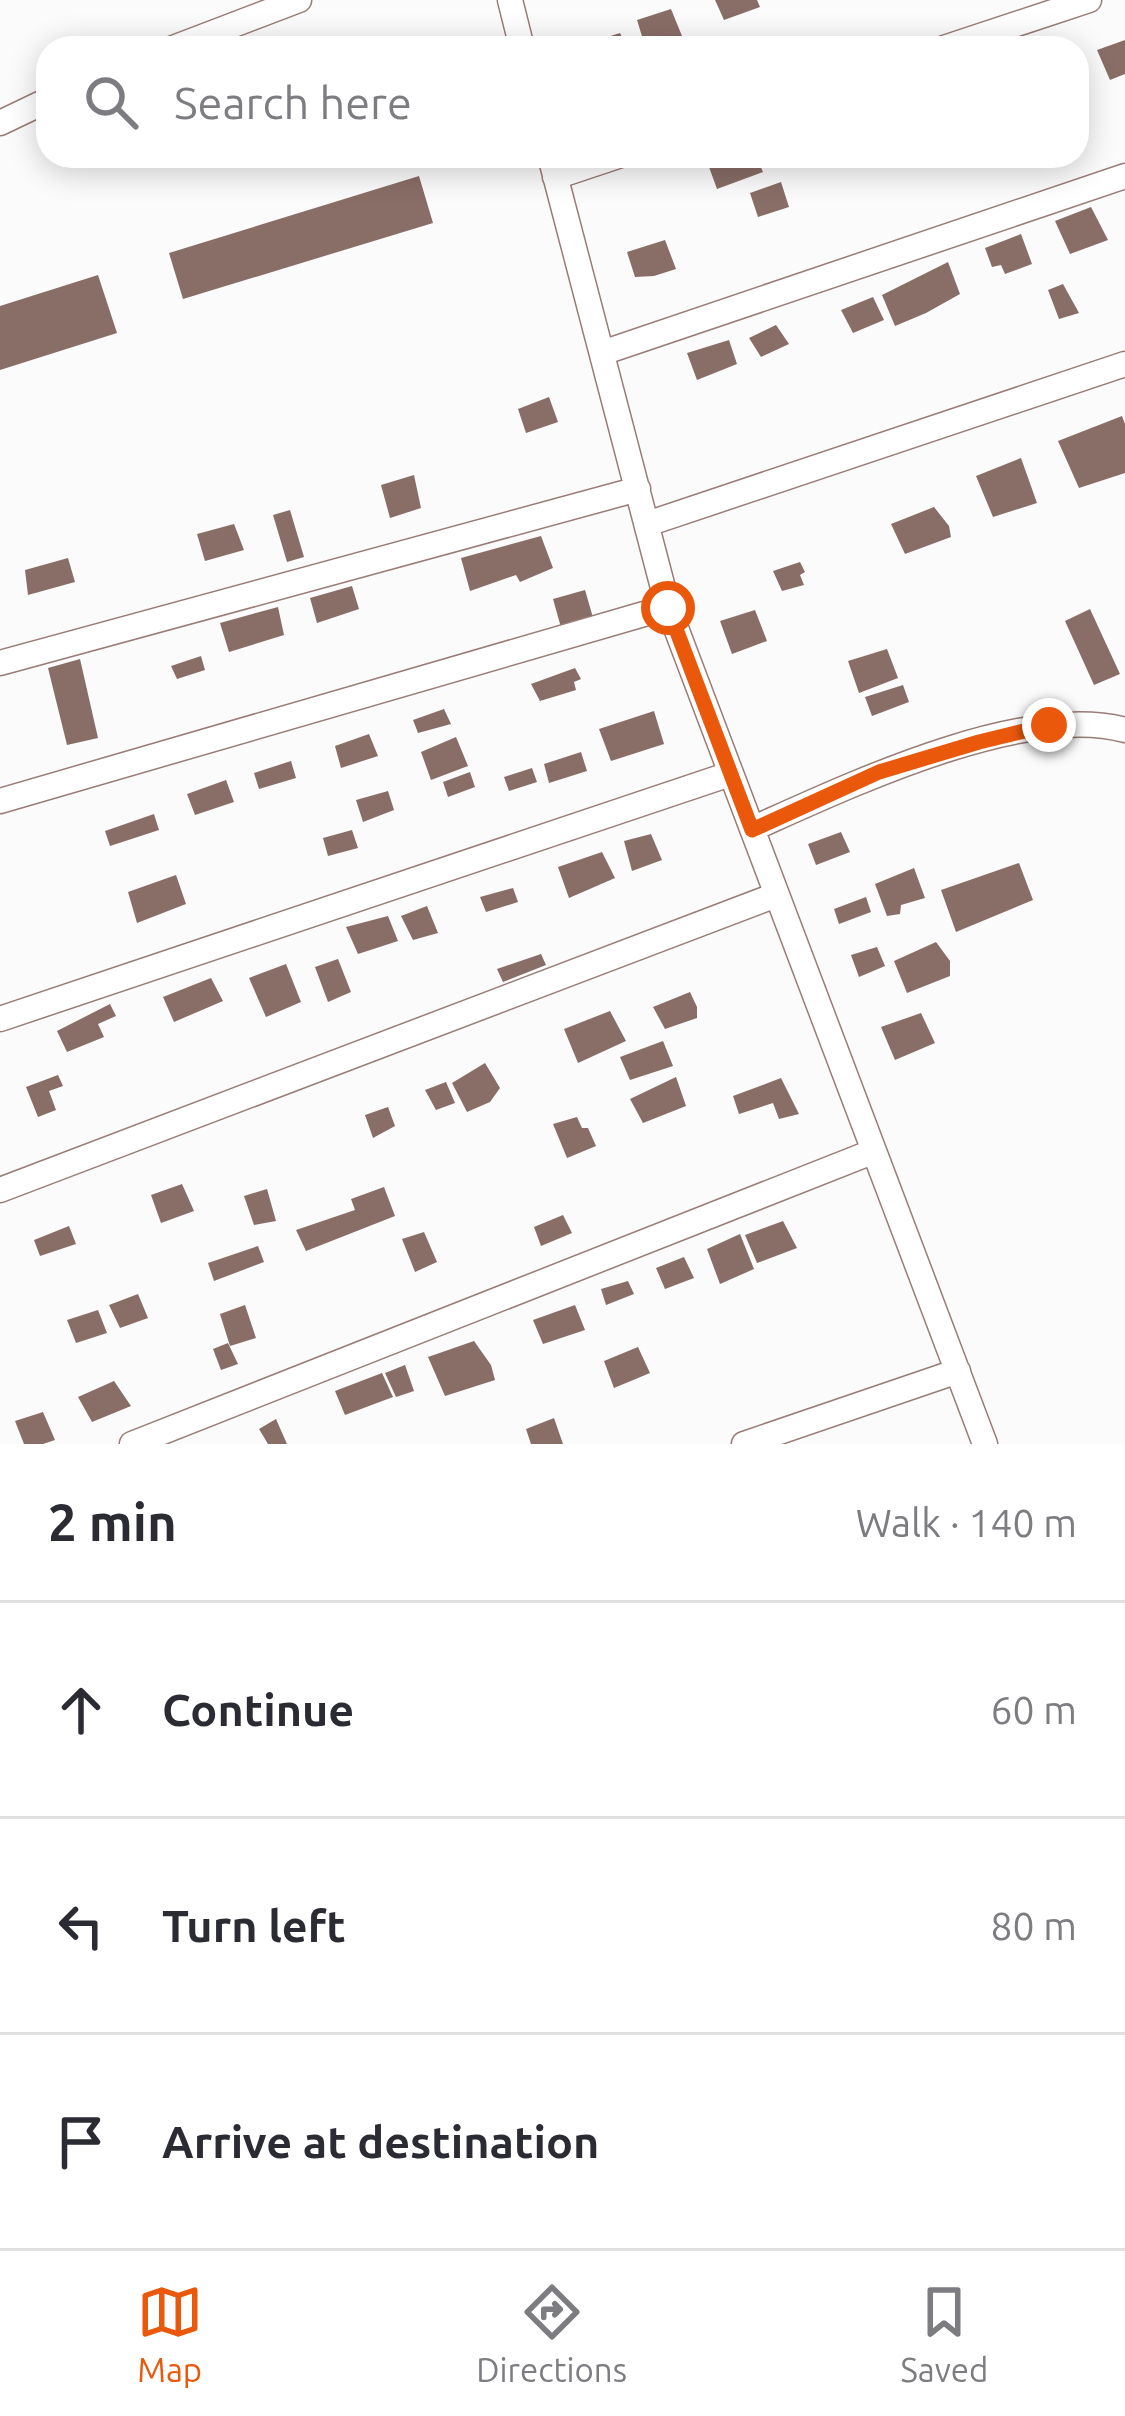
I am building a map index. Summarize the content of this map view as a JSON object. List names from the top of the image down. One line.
{"page":{"search":"Search here","heading":["2 min","Walk · 140 m"],"list":[["Continue","60 m"],["Turn left","80 m"],"Arrive at destination"],"nav":["Map","Directions","Saved"]}}
